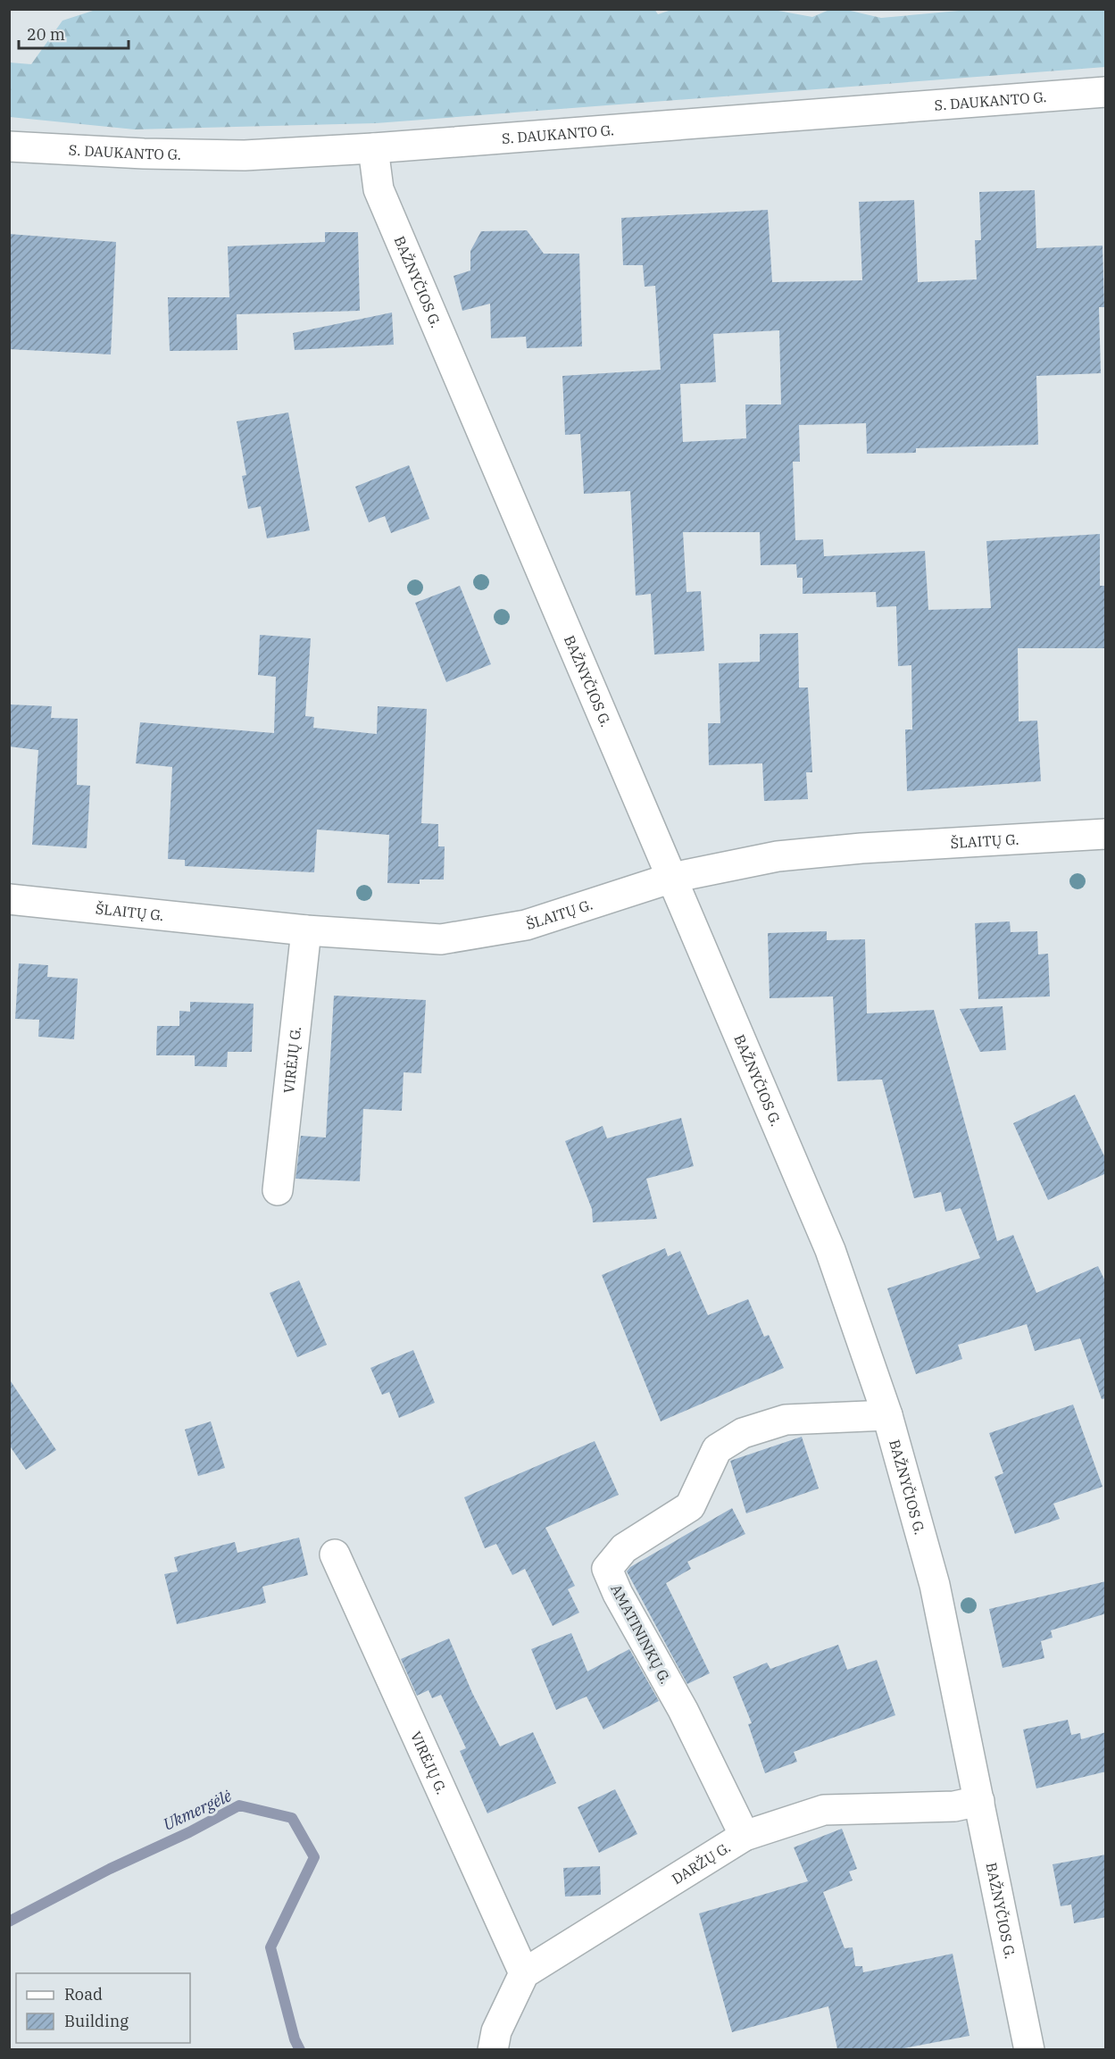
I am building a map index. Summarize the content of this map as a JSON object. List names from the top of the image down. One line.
{"streets":{"street":["S. DAUKANTO G.","BAŽNYČIOS G.","ŠLAITŲ G.","VIRĖJŲ G.","AMATININKŲ G.","DARŽŲ G."]},"crossings":[["S. DAUKANTO G.","BAŽNYČIOS G."],["BAŽNYČIOS G.","ŠLAITŲ G."],["BAŽNYČIOS G.","AMATININKŲ G."],["BAŽNYČIOS G.","DARŽŲ G."],["ŠLAITŲ G.","VIRĖJŲ G."],["VIRĖJŲ G.","DARŽŲ G."],["AMATININKŲ G.","DARŽŲ G."]],"water":["Ukmergėlė"],"legend":["Road","Building"],"scale_bar":"20 m"}
